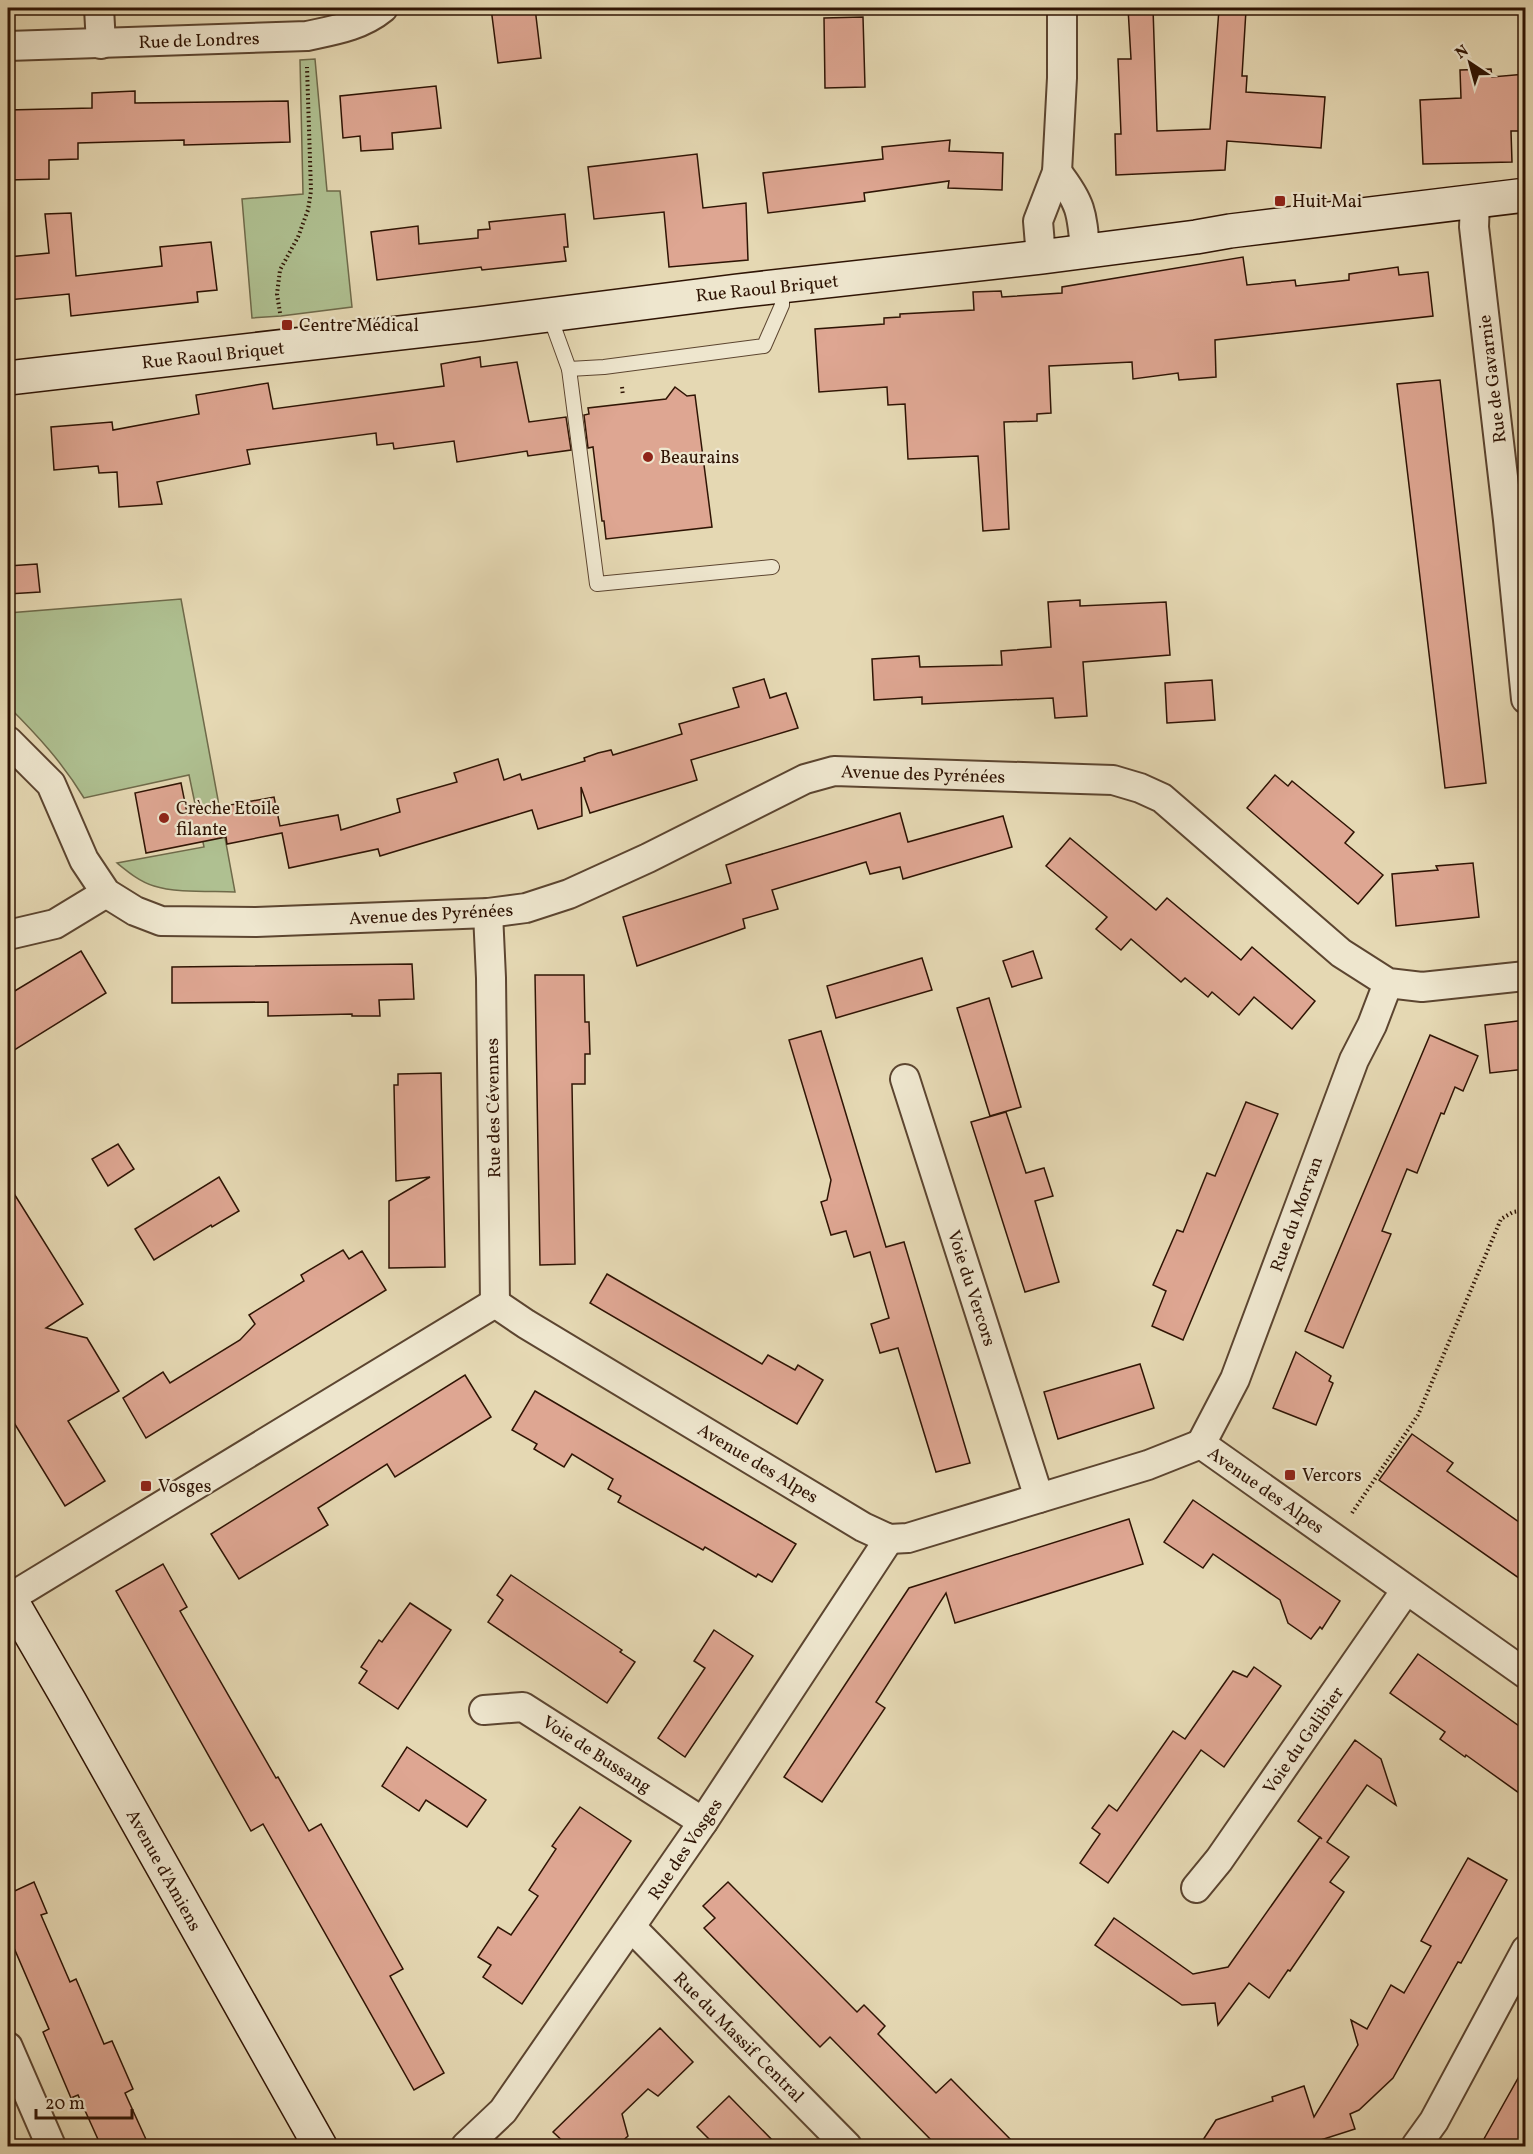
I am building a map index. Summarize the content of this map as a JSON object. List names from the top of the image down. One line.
{"streets":{"main road":["Rue Raoul Briquet","Avenue d'Amiens"],"street":["Rue de Londres","Rue de Gavarnie","Avenue des Pyrénées","Rue des Cévennes","Rue du Morvan","Voie du Vercors","Avenue des Alpes","Voie du Galibier","Voie de Bussang","Rue des Vosges","Rue du Massif Central"]},"crossings":[["Rue Raoul Briquet","Rue de Gavarnie"],["Avenue des Pyrénées","Rue des Cévennes"],["Avenue des Pyrénées","Rue du Morvan"],["Rue des Cévennes","Avenue des Alpes"],["Rue du Morvan","Avenue des Alpes"],["Voie du Vercors","Avenue des Alpes"],["Avenue des Alpes","Voie du Galibier"],["Avenue des Alpes","Rue des Vosges"],["Voie de Bussang","Rue des Vosges"],["Rue des Vosges","Rue du Massif Central"]],"places":{"transit":["Huit Mai","Centre Médical","Vercors","Vosges"],"other":["Beaurains","Crèche Etoile filante"]},"scale_bar":"20 m","north":"top left"}
